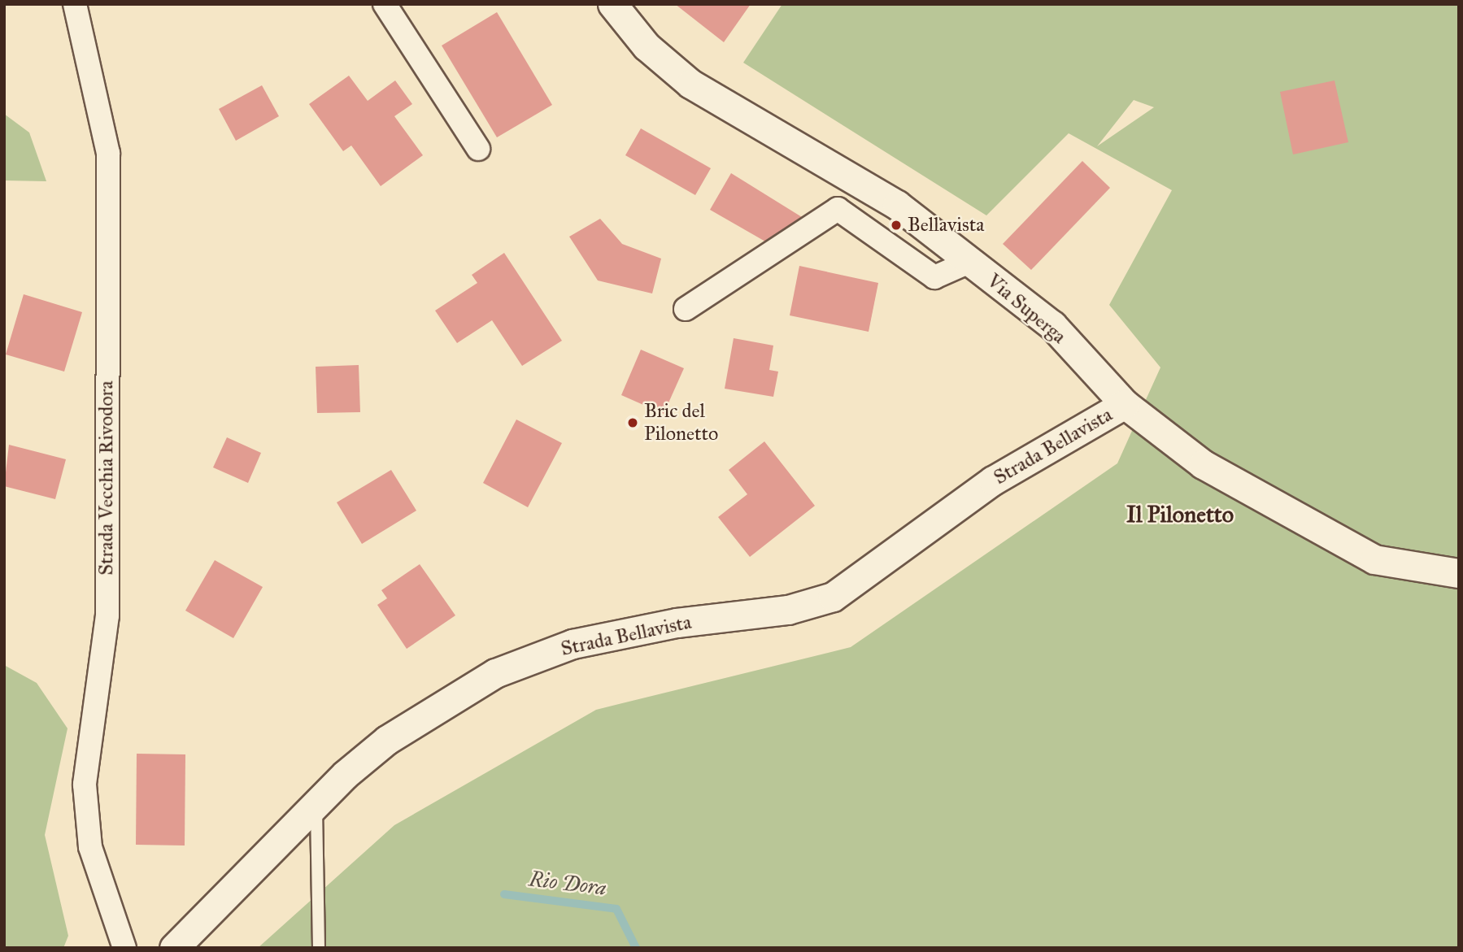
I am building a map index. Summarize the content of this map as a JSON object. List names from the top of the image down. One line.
{"streets":{"street":["Via Superga","Strada Bellavista","Strada Vecchia Rivodora"]},"crossings":[["Via Superga","Strada Bellavista"]],"districts":["Il Pilonetto"],"water":["Rio Dora"],"places":["Bellavista","Bric del Pilonetto"]}
